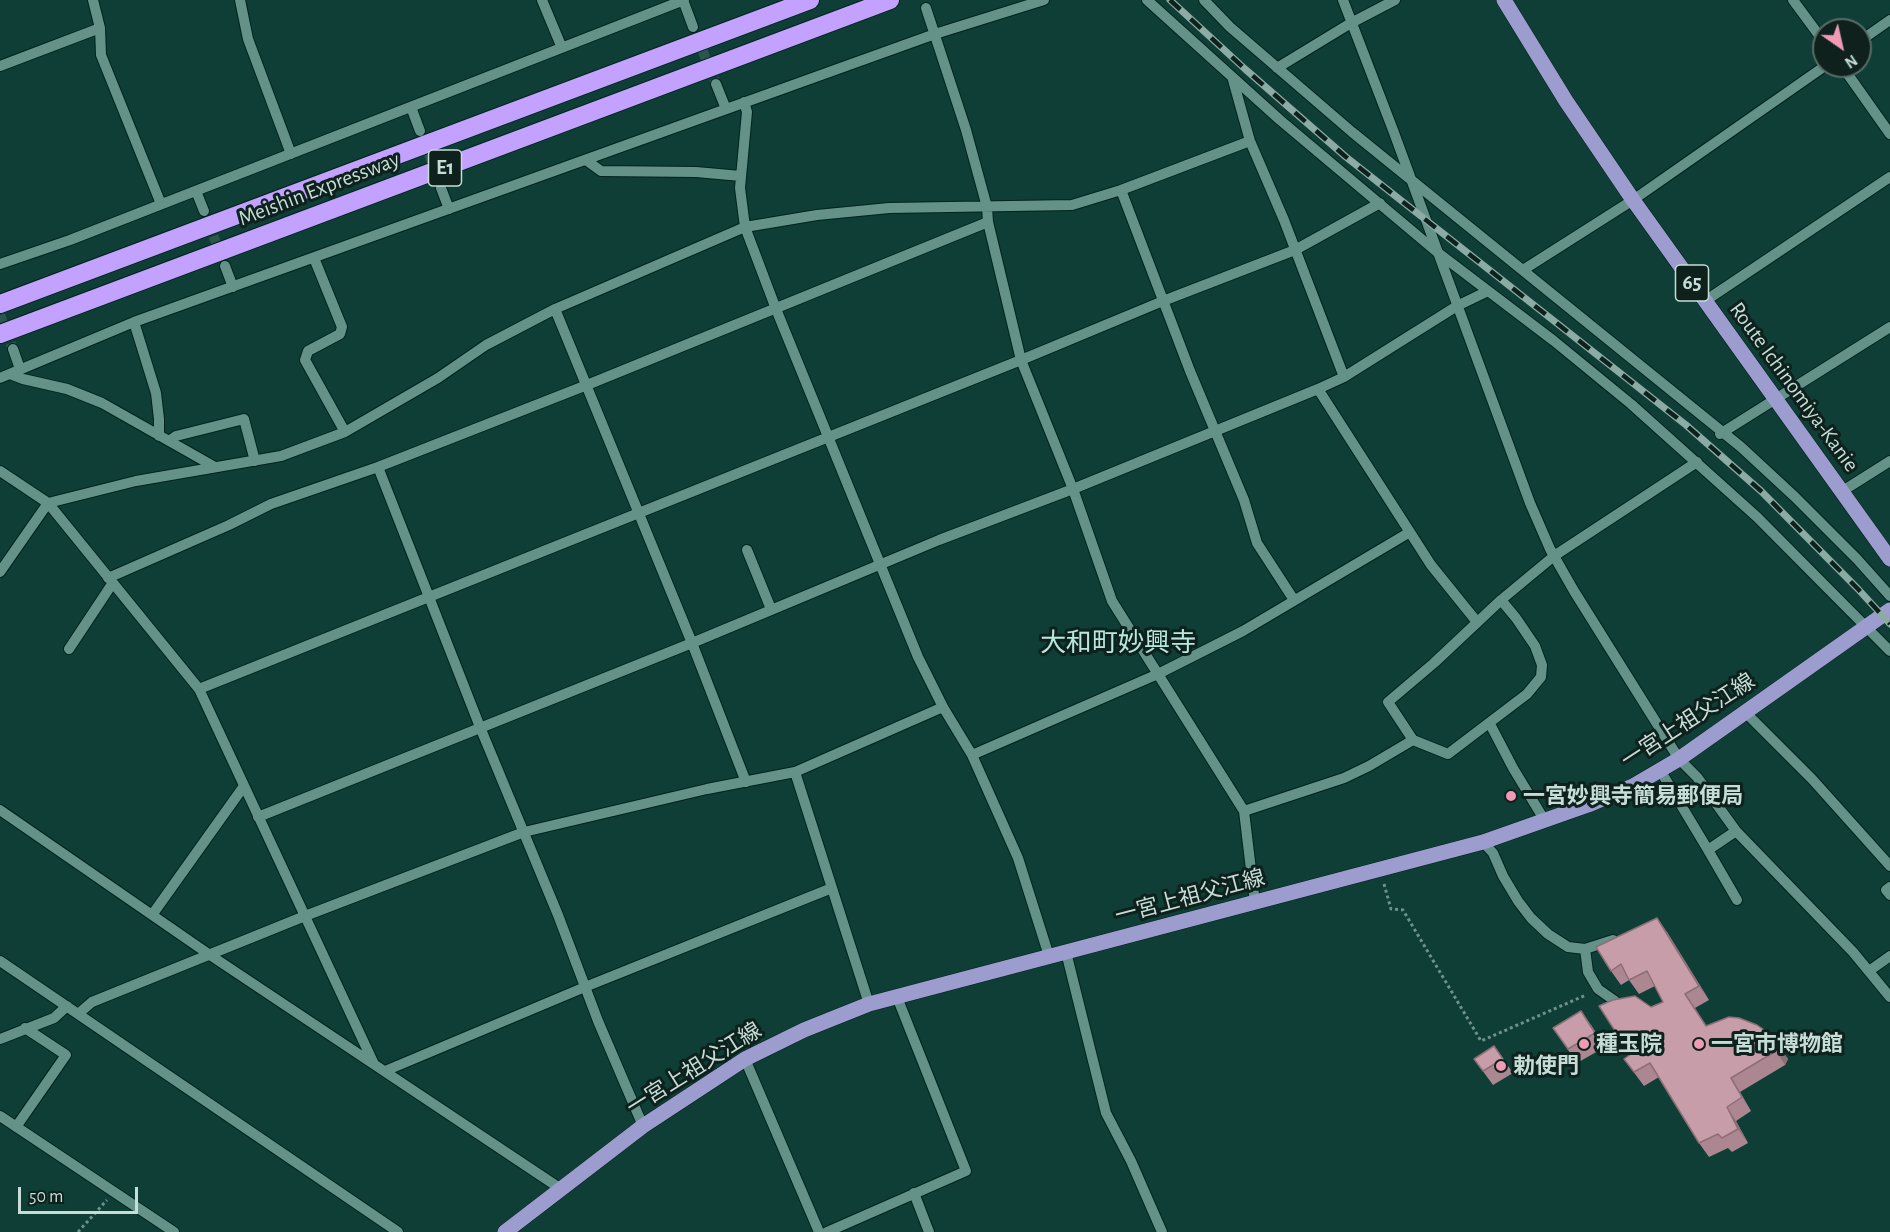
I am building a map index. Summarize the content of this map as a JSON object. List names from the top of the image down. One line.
{"streets":{"highway":["E1","Meishin Expressway"],"main road":["65","Route Ichinomiya-Kanie","一宮上祖父江線"]},"districts":["大和町妙興寺"],"places":["一宮妙興寺簡易郵便局","種玉院","一宮市博物館","勅使門"],"scale_bar":"50 m","north":"bottom right"}
